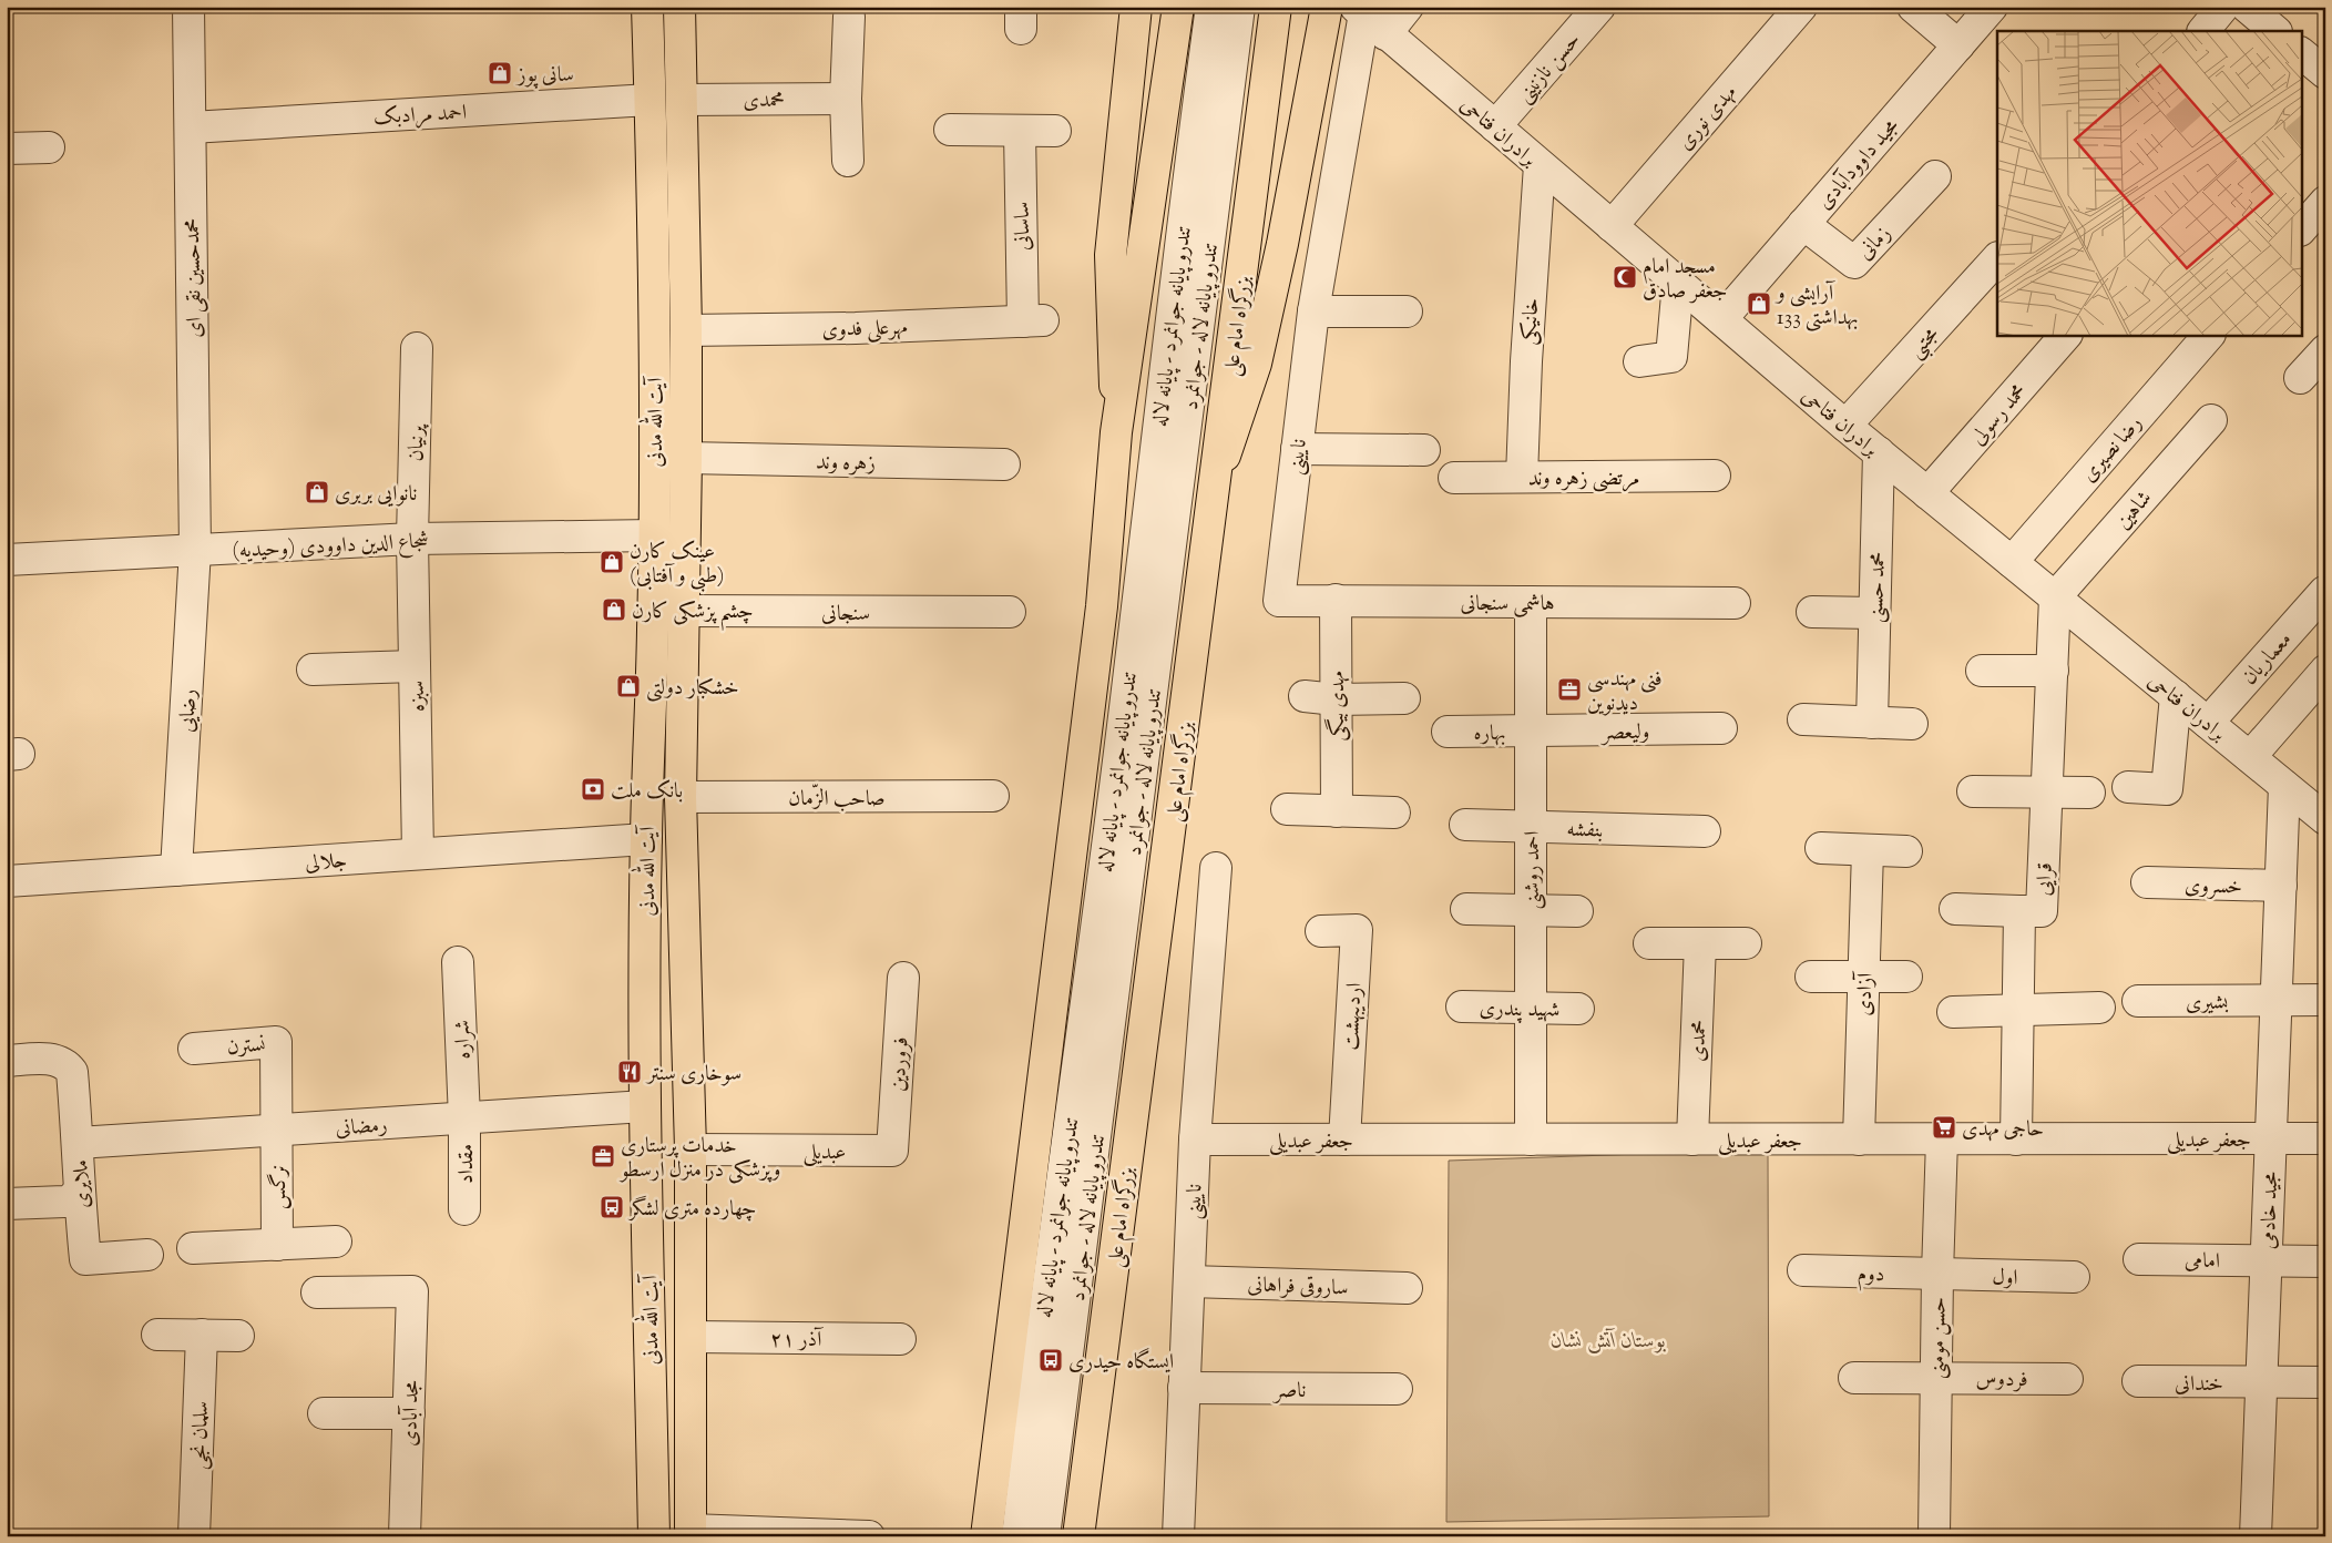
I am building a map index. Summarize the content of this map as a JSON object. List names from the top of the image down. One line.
{"streets":{"main road":["بزرگراه امام علی","آیت الله مدنی"],"street":["حسن نازنینی","محمدی","احمد مرادبک","مهدی نوری","برادران فتاحی","مجید داوودآبادی","ساسانی","زمانی","محمدحسین نقی ای","خانیکی","تندرو پایانه جوانمرد - پایانه لاله","تندرو پایانه لاله - جوانمرد","مهرعلی فدوی","مجتبی","محمد رسولی","پرنیان","رضا نصیری","نایینی","زهره وند","مرتضی زهره وند","شاهین","شجاع الدین داوودی (وحیدیه)","محمد حسنی","هاشمی سنجانی","سنجانی","معماریان","سبزه","مهدی بیگی","رضایی","ولیعصر","بهاره","صاحب الزّمان","بنفشه","جلالی","احمد روشنی","قرایی","خسروی","آزادی","بشیری","شهید پندری","اردیبهشت","شراره","نسترن","فروردین","رمضانی","جعفر عبدیلی","عبدیلی","مقداد","ملایری","نرگس","مجید خادمی","امامی","دوم","اول","ساروقی فراهانی","آذر ۲۱","حسن مومنی","فردوس","خندانی","ناصر","مجد آبادی","سلمان نجی"]},"crossings":[["حسن نازنینی","برادران فتاحی"],["محمدی","آیت الله مدنی"],["محمدی","جعفر عبدیلی"],["احمد مرادبک","محمدحسین نقی ای"],["احمد مرادبک","آیت الله مدنی"],["مهدی نوری","برادران فتاحی"],["برادران فتاحی","مجید داوودآبادی"],["برادران فتاحی","خانیکی"],["برادران فتاحی","مجتبی"],["برادران فتاحی","محمد رسولی"],["برادران فتاحی","رضا نصیری"],["برادران فتاحی","نایینی"],["برادران فتاحی","شاهین"],["برادران فتاحی","محمد حسنی"],["برادران فتاحی","معماریان"],["برادران فتاحی","قرایی"],["برادران فتاحی","مجید خادمی"],["مجید داوودآبادی","زمانی"],["ساسانی","مهرعلی فدوی"],["محمدحسین نقی ای","شجاع الدین داوودی (وحیدیه)"],["محمدحسین نقی ای","رضایی"],["خانیکی","مرتضی زهره وند"],["مهرعلی فدوی","آیت الله مدنی"],["آیت الله مدنی","زهره وند"],["آیت الله مدنی","شجاع الدین داوودی (وحیدیه)"],["آیت الله مدنی","سنجانی"],["آیت الله مدنی","صاحب الزّمان"],["آیت الله مدنی","جلالی"],["آیت الله مدنی","رمضانی"],["آیت الله مدنی","عبدیلی"],["آیت الله مدنی","آذر ۲۱"],["پرنیان","شجاع الدین داوودی (وحیدیه)"],["پرنیان","سبزه"],["نایینی","هاشمی سنجانی"],["نایینی","جعفر عبدیلی"],["نایینی","ساروقی فراهانی"],["نایینی","ناصر"],["شاهین","قرایی"],["شجاع الدین داوودی (وحیدیه)","سبزه"],["شجاع الدین داوودی (وحیدیه)","رضایی"],["هاشمی سنجانی","مهدی بیگی"],["هاشمی سنجانی","احمد روشنی"],["سبزه","جلالی"],["رضایی","جلالی"],["ولیعصر","بهاره"],["ولیعصر","احمد روشنی"],["بهاره","احمد روشنی"],["بنفشه","احمد روشنی"],["احمد روشنی","شهید پندری"],["احمد روشنی","جعفر عبدیلی"],["قرایی","جعفر عبدیلی"],["خسروی","مجید خادمی"],["آزادی","جعفر عبدیلی"],["بشیری","مجید خادمی"],["اردیبهشت","جعفر عبدیلی"],["شراره","رمضانی"],["شراره","مقداد"],["نسترن","رمضانی"],["نسترن","نرگس"],["فروردین","عبدیلی"],["رمضانی","مقداد"],["رمضانی","ملایری"],["رمضانی","نرگس"],["جعفر عبدیلی","مجید خادمی"],["جعفر عبدیلی","حسن مومنی"],["مجید خادمی","امامی"],["مجید خادمی","خندانی"],["دوم","اول"],["دوم","حسن مومنی"],["اول","حسن مومنی"],["حسن مومنی","فردوس"]],"parks":["بوستان آتش نشان"],"places":{"shop":["سانی پوز","آرایشی و بهداشتی 133","نانوایی بربری","عینک کارن (طبی و آفتابی)","چشم پزشکی کارن","خشکبار دولتی"],"mosque":["مسجد امام جعفر صادق"],"office":["فنی مهندسی دیدنوین","خدمات پرستاری وپزشکی در منزل ارسطو"],"bank":["بانک ملت"],"restaurant":["سوخاری سنتر"],"supermarket":["حاجی مهدی"],"bus stop":["چهارده متری لشگر","ایستگاه حیدری"]}}
